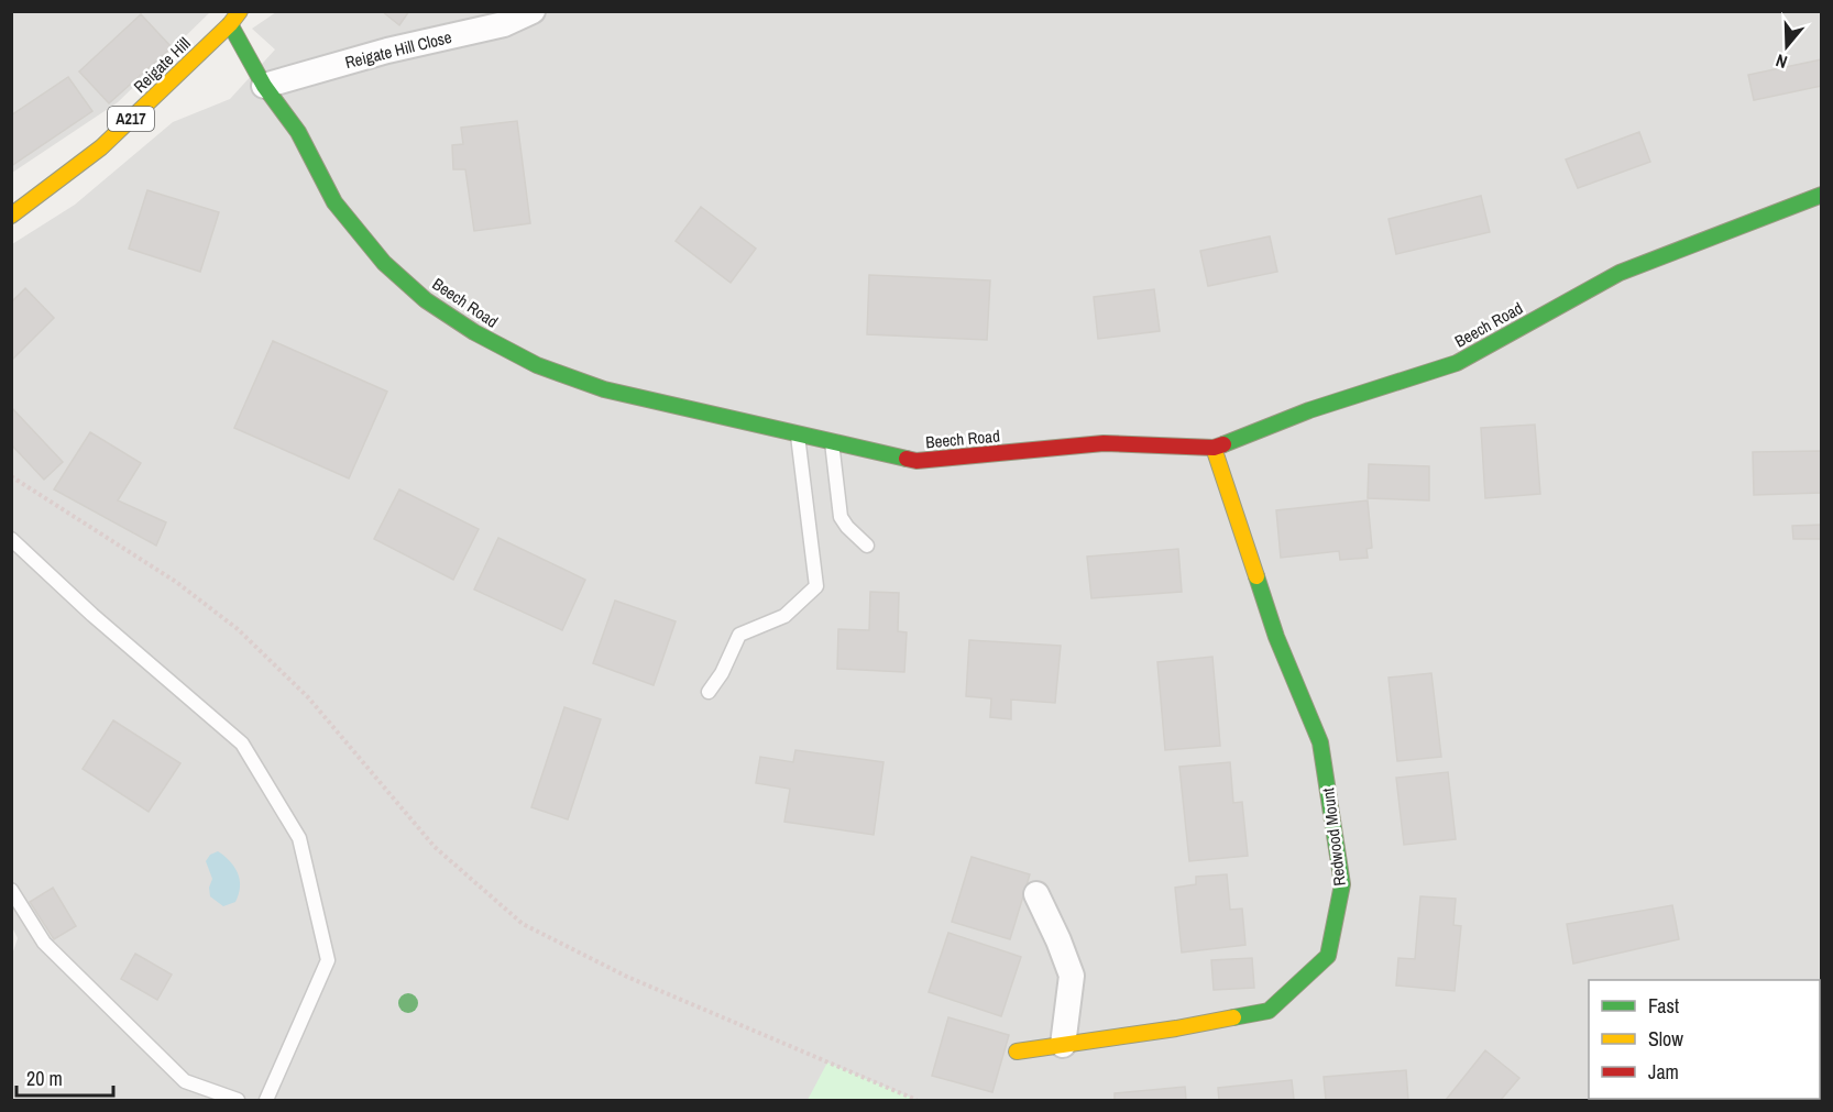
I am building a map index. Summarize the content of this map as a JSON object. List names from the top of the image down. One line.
{"streets":{"street":["Reigate Hill Close","Reigate Hill","A217","Beech Road","Redwood Mount"]},"crossings":[["Reigate Hill Close","Beech Road"],["Reigate Hill","Beech Road"],["Beech Road","Redwood Mount"]],"legend":["Fast","Slow","Jam"],"scale_bar":"20 m","north":"bottom"}
